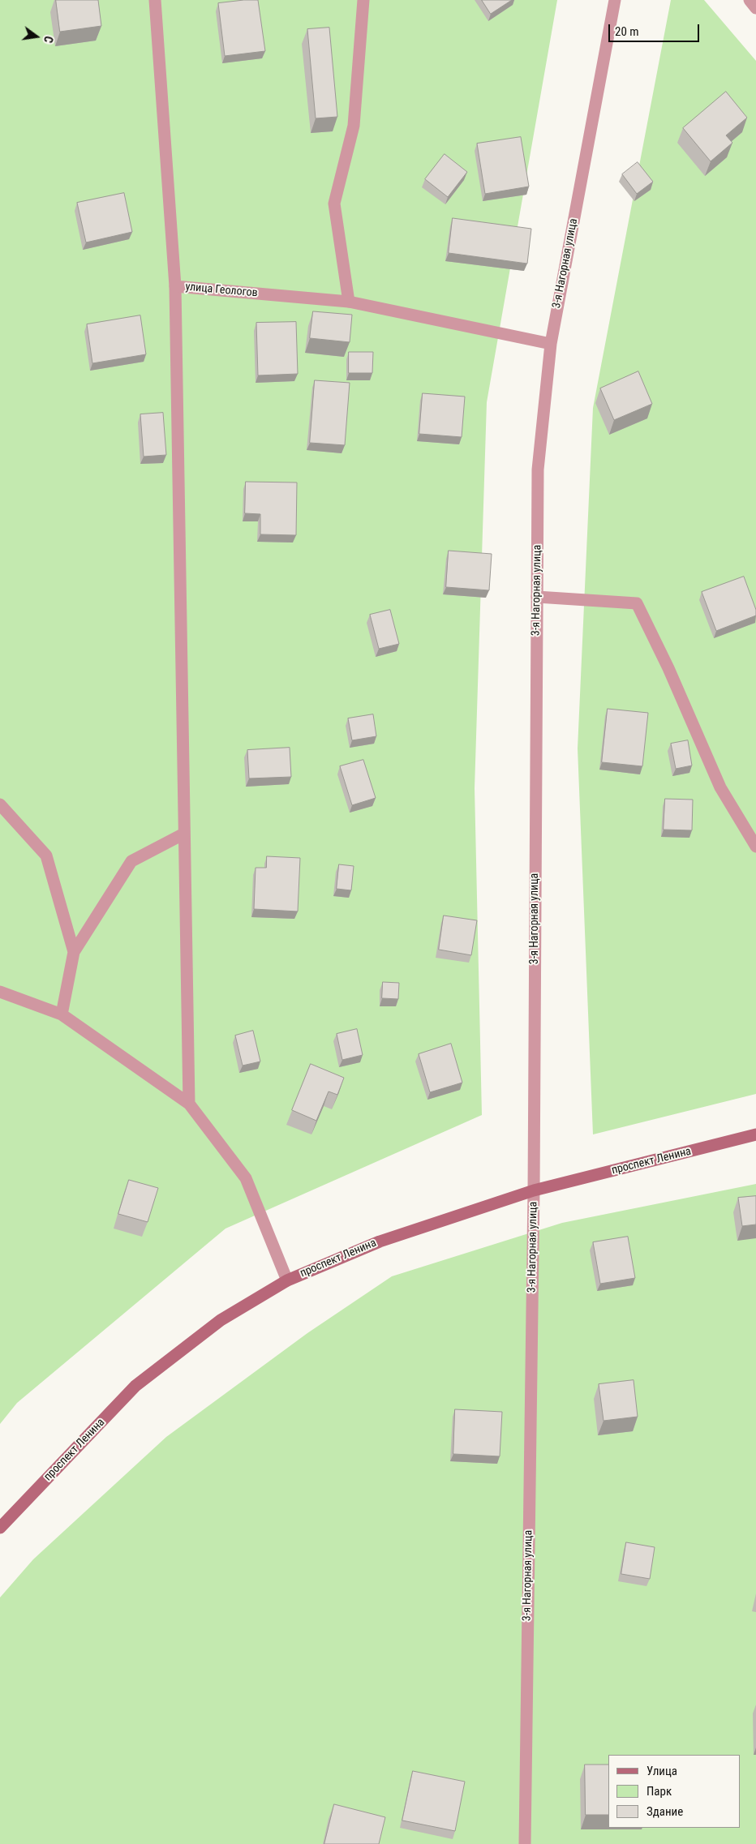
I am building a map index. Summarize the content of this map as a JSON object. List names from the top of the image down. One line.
{"streets":{"street":["3-я Нагорная улица","улица Геологов","проспект Ленина"]},"crossings":[["3-я Нагорная улица","улица Геологов"],["3-я Нагорная улица","проспект Ленина"]],"legend":["Улица","Парк","Здание"],"scale_bar":"20 m","north":"right"}
